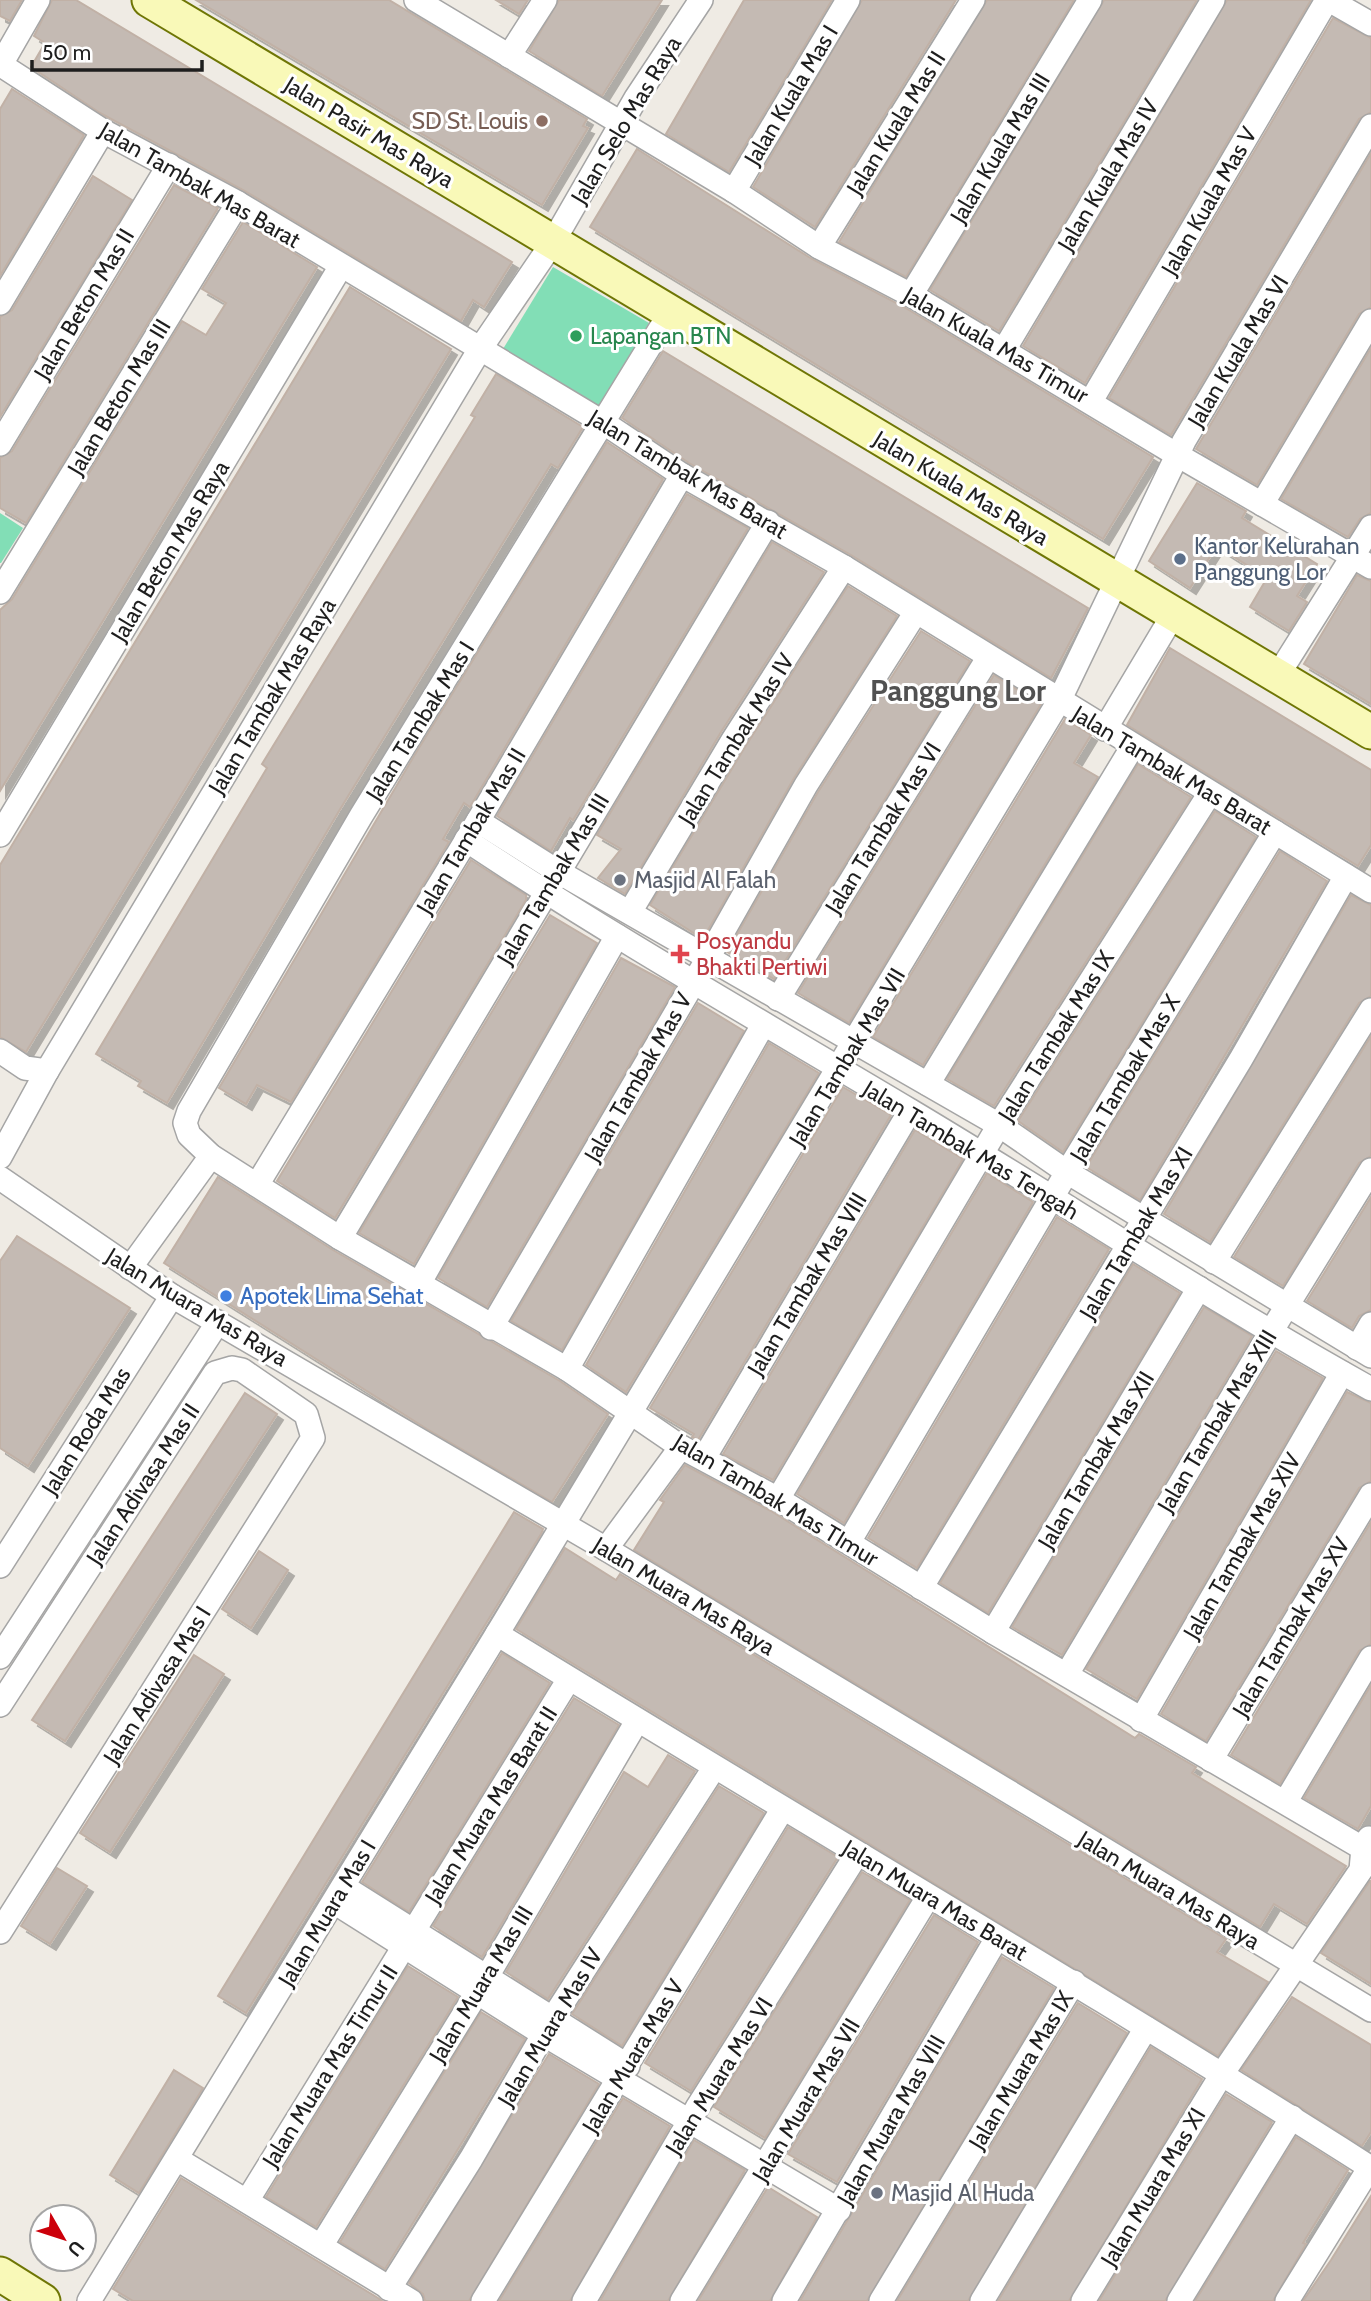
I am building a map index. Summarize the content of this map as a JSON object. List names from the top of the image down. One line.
{"streets":{"street":["Jalan Kuala Mas I","Jalan Selo Mas Raya","Jalan Kuala Mas II","Jalan Pasir Mas Raya","Jalan Kuala Mas III","Jalan Kuala Mas IV","Jalan Tambak Mas Barat","Jalan Kuala Mas V","Jalan Beton Mas II","Jalan Kuala Mas Timur","Jalan Kuala Mas VI","Jalan Beton Mas III","Jalan Kuala Mas Raya","Jalan Beton Mas Raya","Jalan Tambak Mas Raya","Jalan Tambak Mas I","Jalan Tambak Mas IV","Jalan Tambak Mas VI","Jalan Tambak Mas II","Jalan Tambak Mas III","Jalan Tambak Mas IX","Jalan Tambak Mas VII","Jalan Tambak Mas V","Jalan Tambak Mas X","Jalan Tambak Mas Tengah","Jalan Tambak Mas XI","Jalan Tambak Mas VIII","Jalan Muara Mas Raya","Jalan Tambak Mas XIII","Jalan Roda Mas","Jalan Tambak Mas XII","Jalan Adivasa Mas II","Jalan Tambak Mas TImur","Jalan Tambak Mas XIV","Jalan Tambak Mas XV","Jalan Adivasa Mas I","Jalan Muara Mas Barat II","Jalan Muara Mas Barat","Jalan Muara Mas I","Jalan Muara Mas III","Jalan Muara Mas IV","Jalan Muara Mas V","Jalan Muara Mas Timur II","Jalan Muara Mas IX","Jalan Muara Mas VI","Jalan Muara Mas VII","Jalan Muara Mas VIII","Jalan Muara Mas XI"]},"crossings":[["Jalan Kuala Mas I","Jalan Kuala Mas Timur"],["Jalan Selo Mas Raya","Jalan Pasir Mas Raya"],["Jalan Selo Mas Raya","Jalan Kuala Mas Timur"],["Jalan Selo Mas Raya","Jalan Kuala Mas Raya"],["Jalan Selo Mas Raya","Jalan Tambak Mas Raya"],["Jalan Kuala Mas II","Jalan Kuala Mas Timur"],["Jalan Pasir Mas Raya","Jalan Kuala Mas Raya"],["Jalan Pasir Mas Raya","Jalan Tambak Mas Raya"],["Jalan Kuala Mas III","Jalan Kuala Mas Timur"],["Jalan Kuala Mas IV","Jalan Kuala Mas Timur"],["Jalan Tambak Mas Barat","Jalan Beton Mas II"],["Jalan Tambak Mas Barat","Jalan Beton Mas III"],["Jalan Tambak Mas Barat","Jalan Beton Mas Raya"],["Jalan Tambak Mas Barat","Jalan Tambak Mas Raya"],["Jalan Tambak Mas Barat","Jalan Tambak Mas I"],["Jalan Tambak Mas Barat","Jalan Tambak Mas IV"],["Jalan Tambak Mas Barat","Jalan Tambak Mas VI"],["Jalan Tambak Mas Barat","Jalan Tambak Mas II"],["Jalan Tambak Mas Barat","Jalan Tambak Mas III"],["Jalan Tambak Mas Barat","Jalan Tambak Mas IX"],["Jalan Tambak Mas Barat","Jalan Tambak Mas VII"],["Jalan Tambak Mas Barat","Jalan Tambak Mas V"],["Jalan Tambak Mas Barat","Jalan Tambak Mas X"],["Jalan Tambak Mas Barat","Jalan Tambak Mas XI"],["Jalan Kuala Mas V","Jalan Kuala Mas Timur"],["Jalan Kuala Mas Timur","Jalan Kuala Mas VI"],["Jalan Kuala Mas VI","Jalan Kuala Mas Raya"],["Jalan Kuala Mas VI","Jalan Tambak Mas VII"],["Jalan Kuala Mas Raya","Jalan Tambak Mas Raya"],["Jalan Kuala Mas Raya","Jalan Tambak Mas I"],["Jalan Kuala Mas Raya","Jalan Tambak Mas VII"],["Jalan Tambak Mas I","Jalan Tambak Mas TImur"],["Jalan Tambak Mas IV","Jalan Tambak Mas Tengah"],["Jalan Tambak Mas VI","Jalan Tambak Mas Tengah"],["Jalan Tambak Mas II","Jalan Tambak Mas Tengah"],["Jalan Tambak Mas II","Jalan Tambak Mas TImur"],["Jalan Tambak Mas III","Jalan Tambak Mas Tengah"],["Jalan Tambak Mas III","Jalan Tambak Mas TImur"],["Jalan Tambak Mas IX","Jalan Tambak Mas Tengah"],["Jalan Tambak Mas IX","Jalan Tambak Mas TImur"],["Jalan Tambak Mas VII","Jalan Tambak Mas Tengah"],["Jalan Tambak Mas VII","Jalan Muara Mas Raya"],["Jalan Tambak Mas VII","Jalan Tambak Mas TImur"],["Jalan Tambak Mas VII","Jalan Muara Mas I"],["Jalan Tambak Mas V","Jalan Tambak Mas Tengah"],["Jalan Tambak Mas V","Jalan Tambak Mas TImur"],["Jalan Tambak Mas X","Jalan Tambak Mas Tengah"],["Jalan Tambak Mas X","Jalan Tambak Mas TImur"],["Jalan Tambak Mas Tengah","Jalan Tambak Mas XI"],["Jalan Tambak Mas Tengah","Jalan Tambak Mas VIII"],["Jalan Tambak Mas Tengah","Jalan Tambak Mas XIII"],["Jalan Tambak Mas Tengah","Jalan Tambak Mas XII"],["Jalan Tambak Mas Tengah","Jalan Tambak Mas XIV"],["Jalan Tambak Mas XI","Jalan Tambak Mas TImur"],["Jalan Tambak Mas VIII","Jalan Tambak Mas TImur"],["Jalan Muara Mas Raya","Jalan Roda Mas"],["Jalan Muara Mas Raya","Jalan Muara Mas I"],["Jalan Muara Mas Raya","Jalan Muara Mas XI"],["Jalan Tambak Mas XIII","Jalan Tambak Mas TImur"],["Jalan Tambak Mas XII","Jalan Tambak Mas TImur"],["Jalan Adivasa Mas II","Jalan Adivasa Mas I"],["Jalan Tambak Mas TImur","Jalan Tambak Mas XIV"],["Jalan Tambak Mas TImur","Jalan Tambak Mas XV"],["Jalan Tambak Mas TImur","Jalan Muara Mas XI"],["Jalan Muara Mas Barat II","Jalan Muara Mas Barat"],["Jalan Muara Mas Barat II","Jalan Muara Mas Timur II"],["Jalan Muara Mas Barat","Jalan Muara Mas I"],["Jalan Muara Mas Barat","Jalan Muara Mas III"],["Jalan Muara Mas Barat","Jalan Muara Mas IV"],["Jalan Muara Mas Barat","Jalan Muara Mas V"],["Jalan Muara Mas Barat","Jalan Muara Mas IX"],["Jalan Muara Mas Barat","Jalan Muara Mas VI"],["Jalan Muara Mas Barat","Jalan Muara Mas VII"],["Jalan Muara Mas Barat","Jalan Muara Mas VIII"],["Jalan Muara Mas Barat","Jalan Muara Mas XI"]],"districts":["Panggung Lor"],"places":{"other":["SD St. Louis","Lapangan BTN","Kantor Kelurahan Panggung Lor","Masjid Al Falah","Apotek Lima Sehat","Masjid Al Huda"],"health":["Posyandu Bhakti Pertiwi"]},"scale_bar":"50 m","north":"bottom right"}
